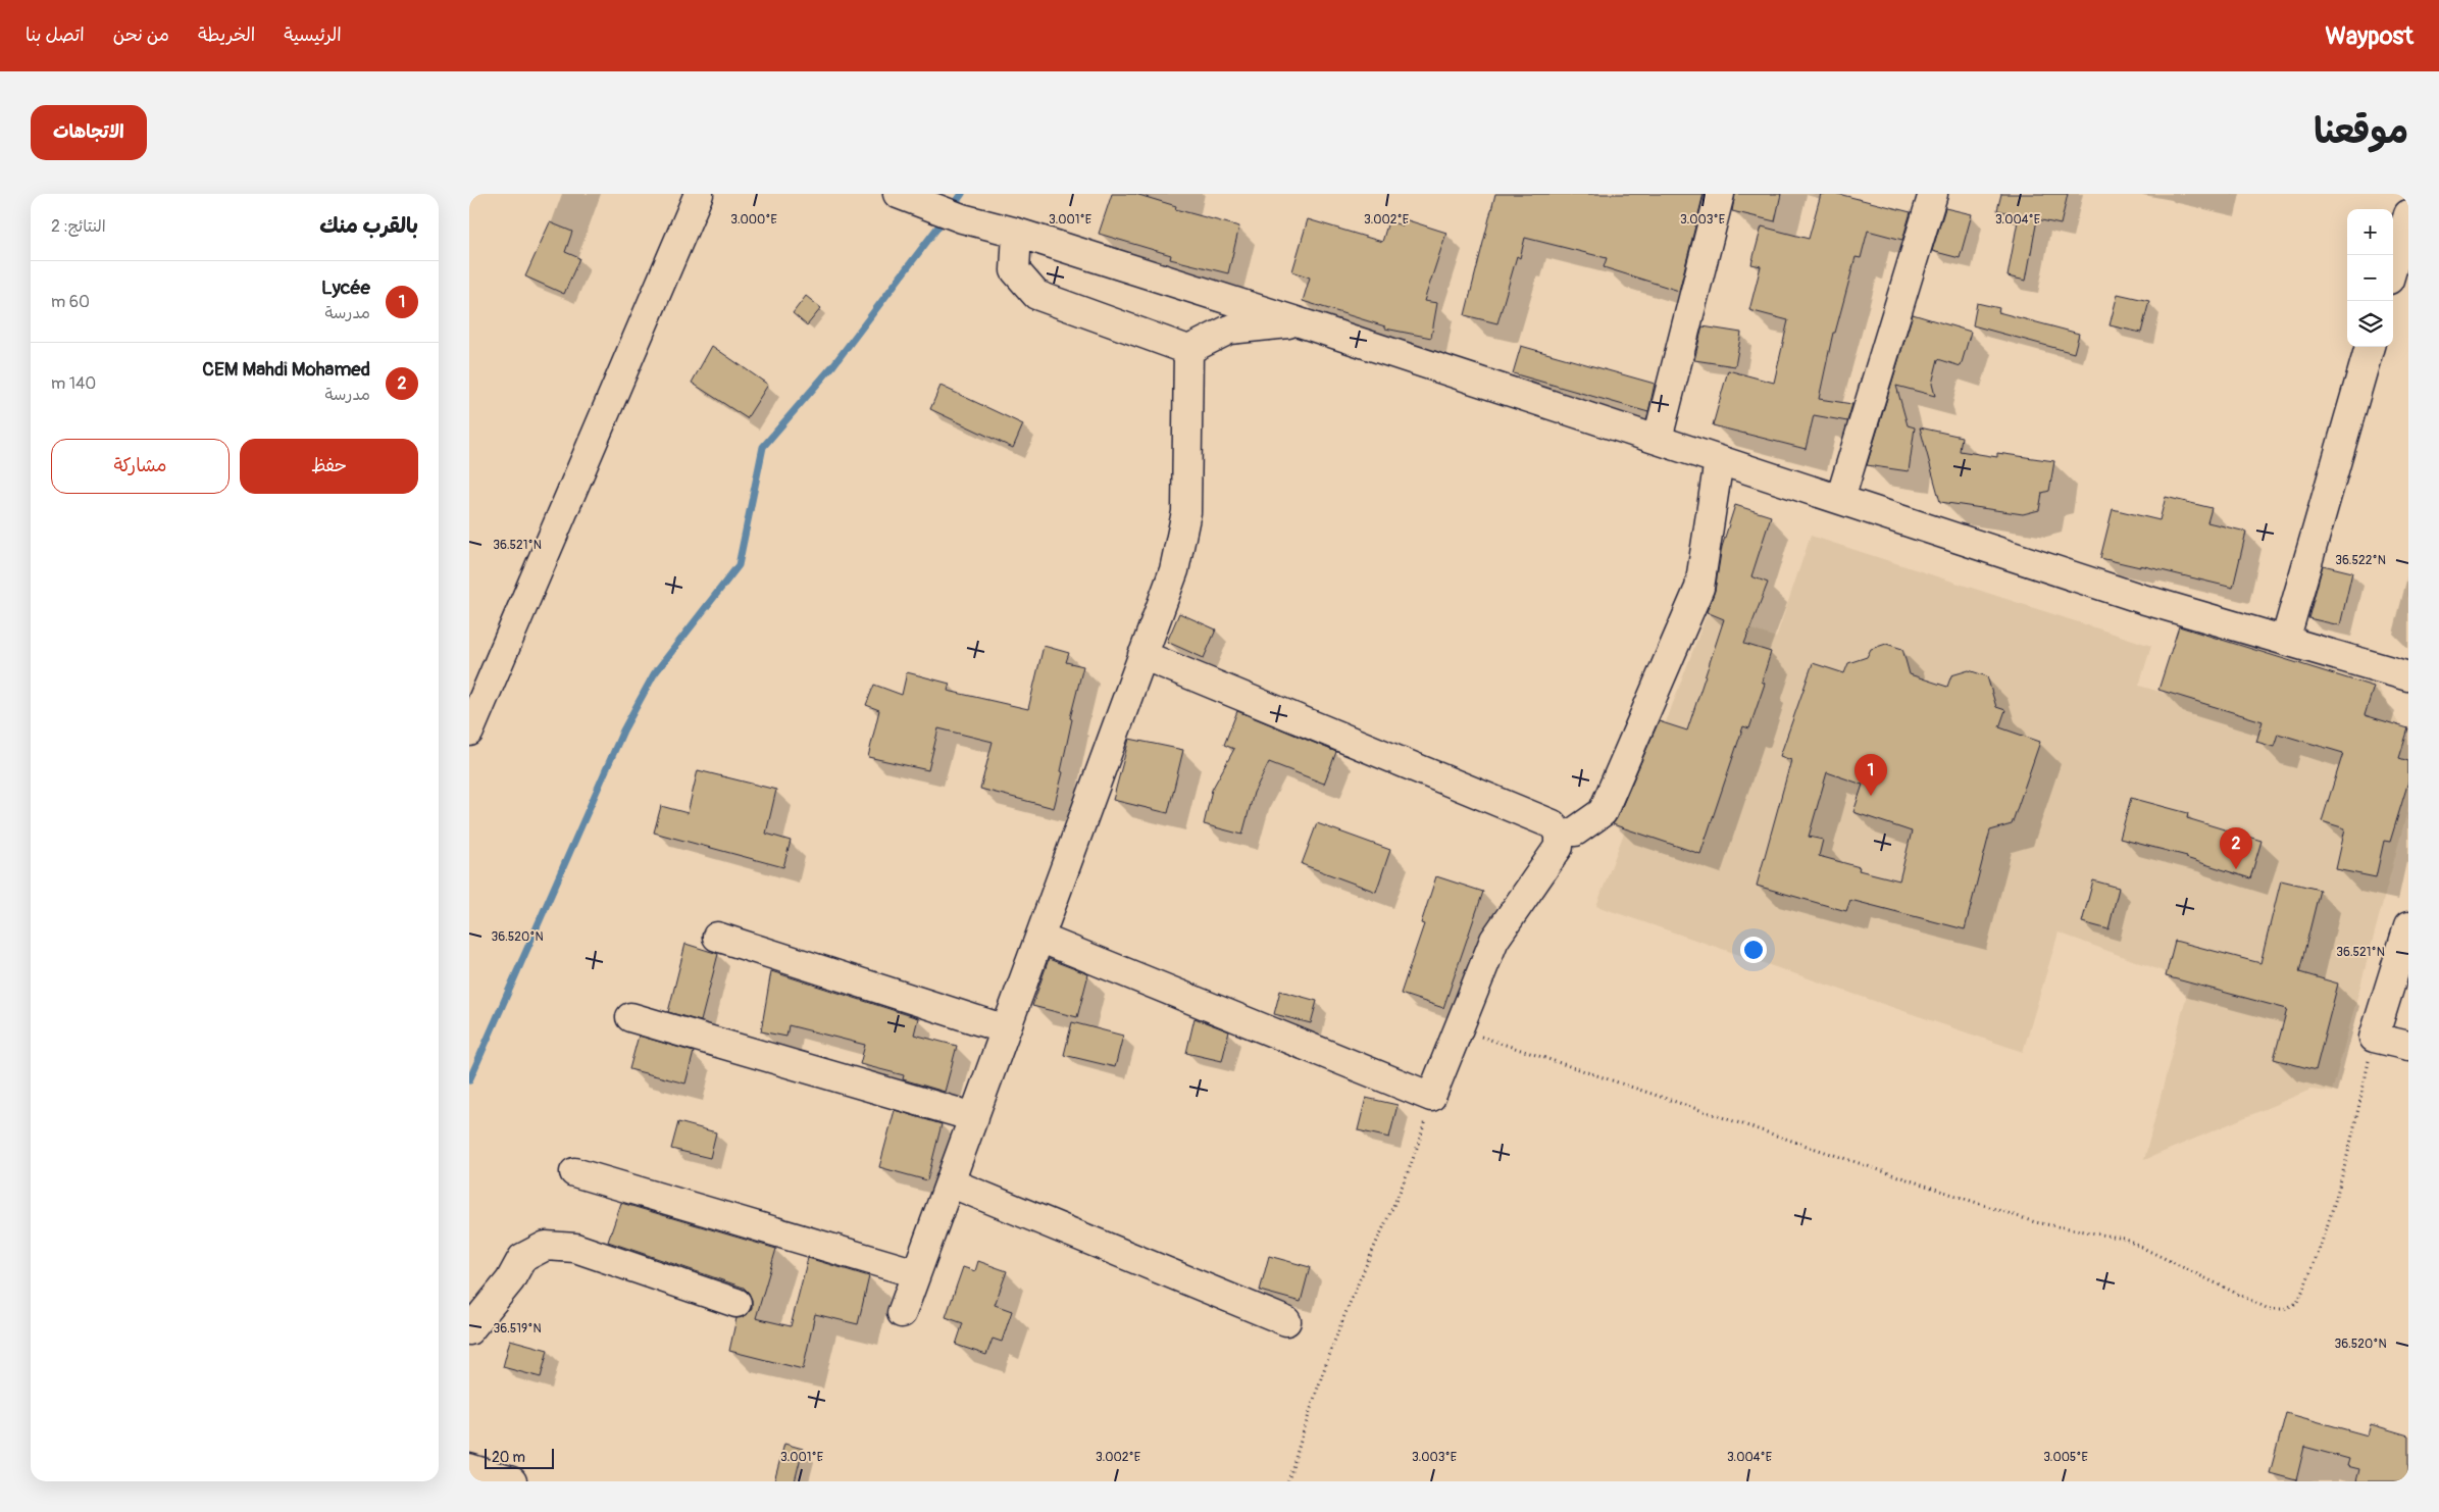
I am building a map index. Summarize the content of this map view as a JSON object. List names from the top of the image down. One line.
{"scale_bar":"20 m","page":{"header":"Waypost","nav":["الرئيسية","الخريطة","من نحن","اتصل بنا"],"title":"موقعنا","buttons":["الاتجاهات",["حفظ","مشاركة"]],"heading":["بالقرب منك","النتائج: 2"],"map_buttons":["+","−"],"list":[{"mark":"1","name":"Lycée","note":"مدرسة","value":"60 m"},{"mark":"2","name":"CEM Mahdi Mohamed","note":"مدرسة","value":"140 m"}],"pins":["1","2"],"scale":"20 m"},"coordinates":["3.000°E","3.001°E","3.002°E","3.003°E","3.004°E","36.521°N","36.522°N","36.520°N","36.519°N","3.005°E"]}
